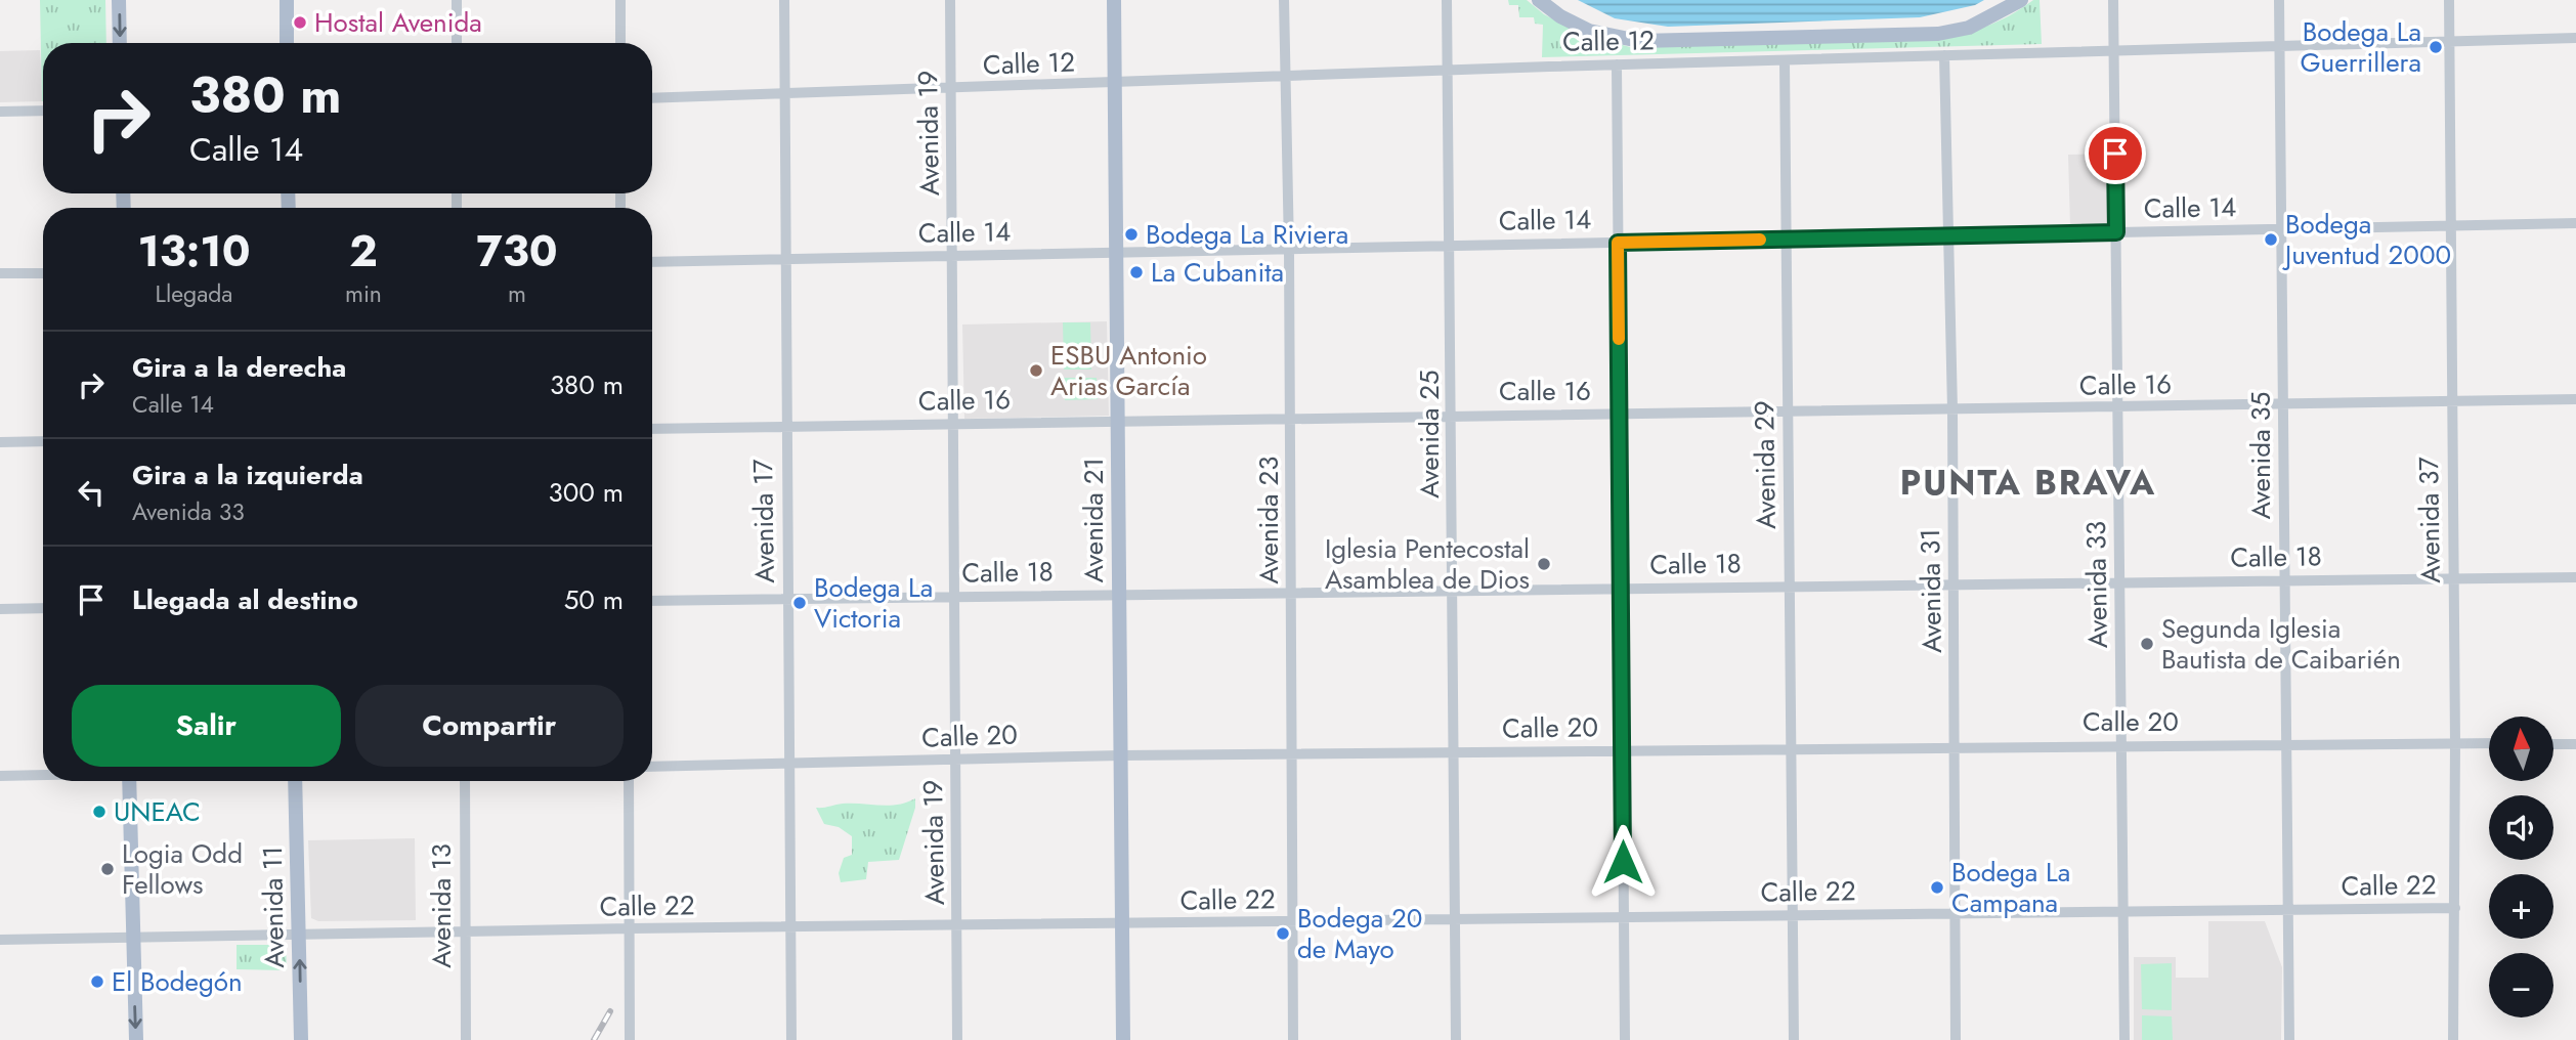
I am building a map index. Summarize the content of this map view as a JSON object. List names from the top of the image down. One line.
{"streets":{"main road":["Avenida 21","Avenida 11"],"street":["Calle 12","Avenida 19","Calle 14","Calle 16","Avenida 25","Avenida 35","Avenida 29","Avenida 23","Avenida 37","Avenida 17","Calle 18","Avenida 33","Avenida 31","Calle 20","Calle 22","Avenida 13"]},"crossings":[["Calle 12","Avenida 19"],["Calle 12","Avenida 25"],["Calle 12","Avenida 35"],["Calle 12","Avenida 29"],["Calle 12","Avenida 21"],["Calle 12","Avenida 23"],["Calle 12","Avenida 37"],["Calle 12","Avenida 17"],["Calle 12","Avenida 33"],["Calle 12","Avenida 31"],["Avenida 19","Calle 14"],["Avenida 19","Calle 16"],["Avenida 19","Calle 18"],["Avenida 19","Calle 20"],["Avenida 19","Calle 22"],["Calle 14","Avenida 25"],["Calle 14","Avenida 35"],["Calle 14","Avenida 29"],["Calle 14","Avenida 21"],["Calle 14","Avenida 23"],["Calle 14","Avenida 37"],["Calle 14","Avenida 17"],["Calle 14","Avenida 33"],["Calle 14","Avenida 31"],["Calle 16","Avenida 25"],["Calle 16","Avenida 35"],["Calle 16","Avenida 29"],["Calle 16","Avenida 21"],["Calle 16","Avenida 23"],["Calle 16","Avenida 37"],["Calle 16","Avenida 17"],["Calle 16","Avenida 33"],["Calle 16","Avenida 31"],["Avenida 25","Calle 18"],["Avenida 25","Calle 20"],["Avenida 25","Calle 22"],["Avenida 35","Calle 18"],["Avenida 35","Calle 20"],["Avenida 35","Calle 22"],["Avenida 29","Calle 18"],["Avenida 29","Calle 20"],["Avenida 29","Calle 22"],["Avenida 21","Calle 18"],["Avenida 21","Calle 20"],["Avenida 21","Calle 22"],["Avenida 23","Calle 18"],["Avenida 23","Calle 20"],["Avenida 23","Calle 22"],["Avenida 37","Calle 18"],["Avenida 37","Calle 20"],["Avenida 37","Calle 22"],["Avenida 17","Calle 18"],["Avenida 17","Calle 20"],["Avenida 17","Calle 22"],["Calle 18","Avenida 33"],["Calle 18","Avenida 31"],["Avenida 33","Calle 20"],["Avenida 33","Calle 22"],["Avenida 31","Calle 20"],["Avenida 31","Calle 22"],["Calle 22","Avenida 13"],["Calle 22","Avenida 11"]],"one_way":["Avenida 11"],"districts":["PUNTA BRAVA"],"places":["Hostal Avenida","Bodega La Guerrillera","Bodega La Riviera","Bodega Juventud 2000","La Cubanita","ESBU Antonio Arias García","Iglesia Pentecostal Asamblea de Dios","Bodega La Victoria","Segunda Iglesia Bautista de Caibarién","UNEAC","Logia Odd Fellows","Bodega La Campana","Bodega 20 de Mayo","El Bodegón"],"north":"top","page":{"turn":["380 m","Calle 14"],"eta":["13:10","Llegada","2","min","730","m"],"list":[{"name":"Gira a la derecha","note":"Calle 14","value":"380 m"},{"name":"Gira a la izquierda","note":"Avenida 33","value":"300 m"},{"name":"Llegada al destino","value":"50 m"}],"buttons":["Salir","Compartir"],"map_buttons":["+","−"]}}
